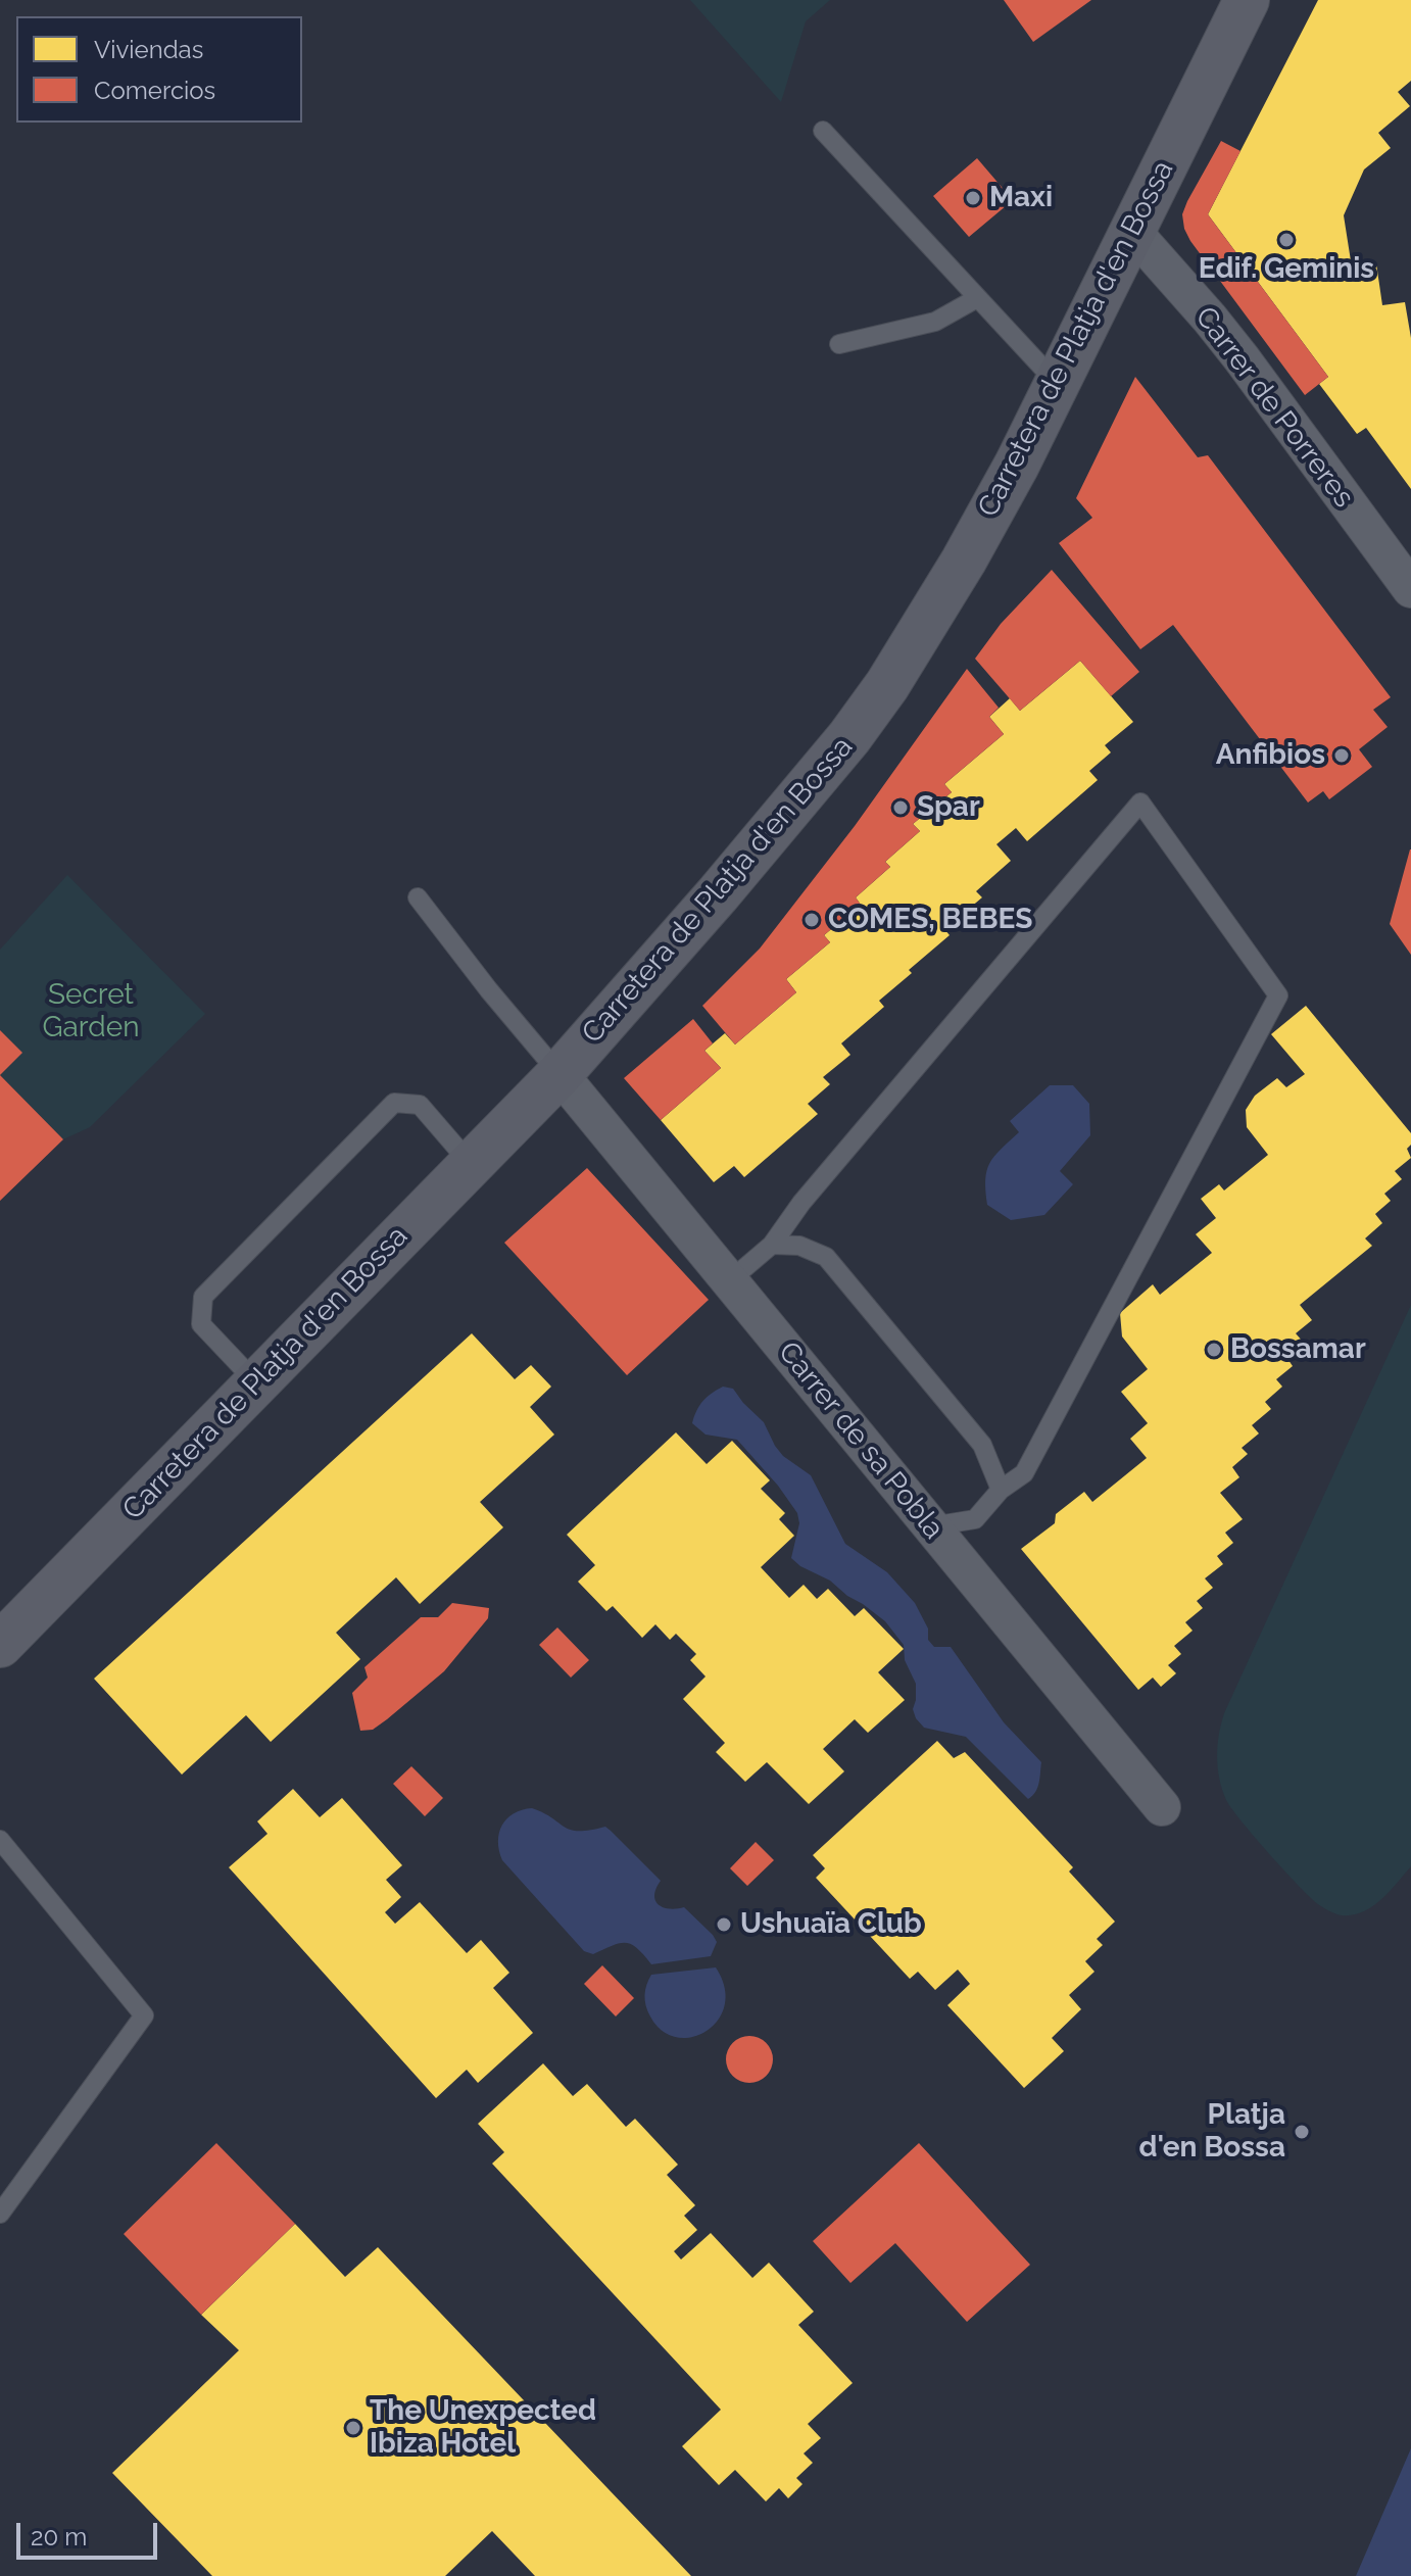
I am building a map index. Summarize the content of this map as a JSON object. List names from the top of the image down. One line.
{"streets":{"street":["Carretera de Platja d'en Bossa","Carrer de Porreres","Carrer de sa Pobla"]},"crossings":[["Carretera de Platja d'en Bossa","Carrer de Porreres"],["Carretera de Platja d'en Bossa","Carrer de sa Pobla"]],"parks":["Secret Garden"],"places":["Maxi","Edif. Geminis","Anfibios","Spar","COMES, BEBES","Bossamar","Ushuaïa Club","Platja d'en Bossa","The Unexpected Ibiza Hotel"],"legend":["Viviendas","Comercios"],"scale_bar":"20 m"}
